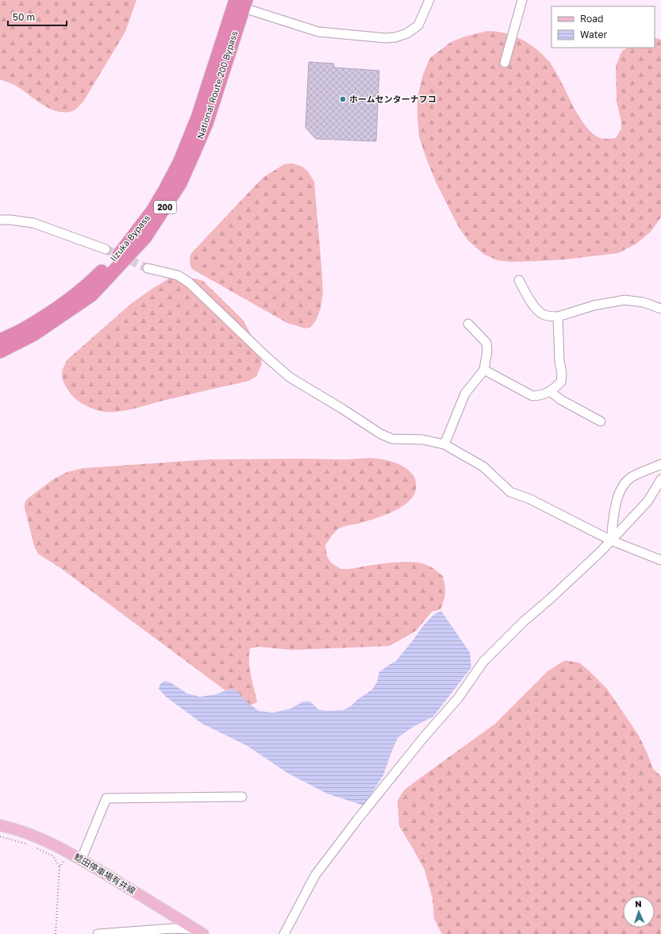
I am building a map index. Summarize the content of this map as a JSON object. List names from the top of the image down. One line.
{"streets":{"highway":["National Route 200 Bypass","200","Iizuka Bypass"],"main road":["鯰田停車場有井線"]},"crossings":[["National Route 200 Bypass","Iizuka Bypass"]],"places":["ホームセンターナフコ"],"legend":["Road","Water"],"scale_bar":"50 m","north":"top"}
